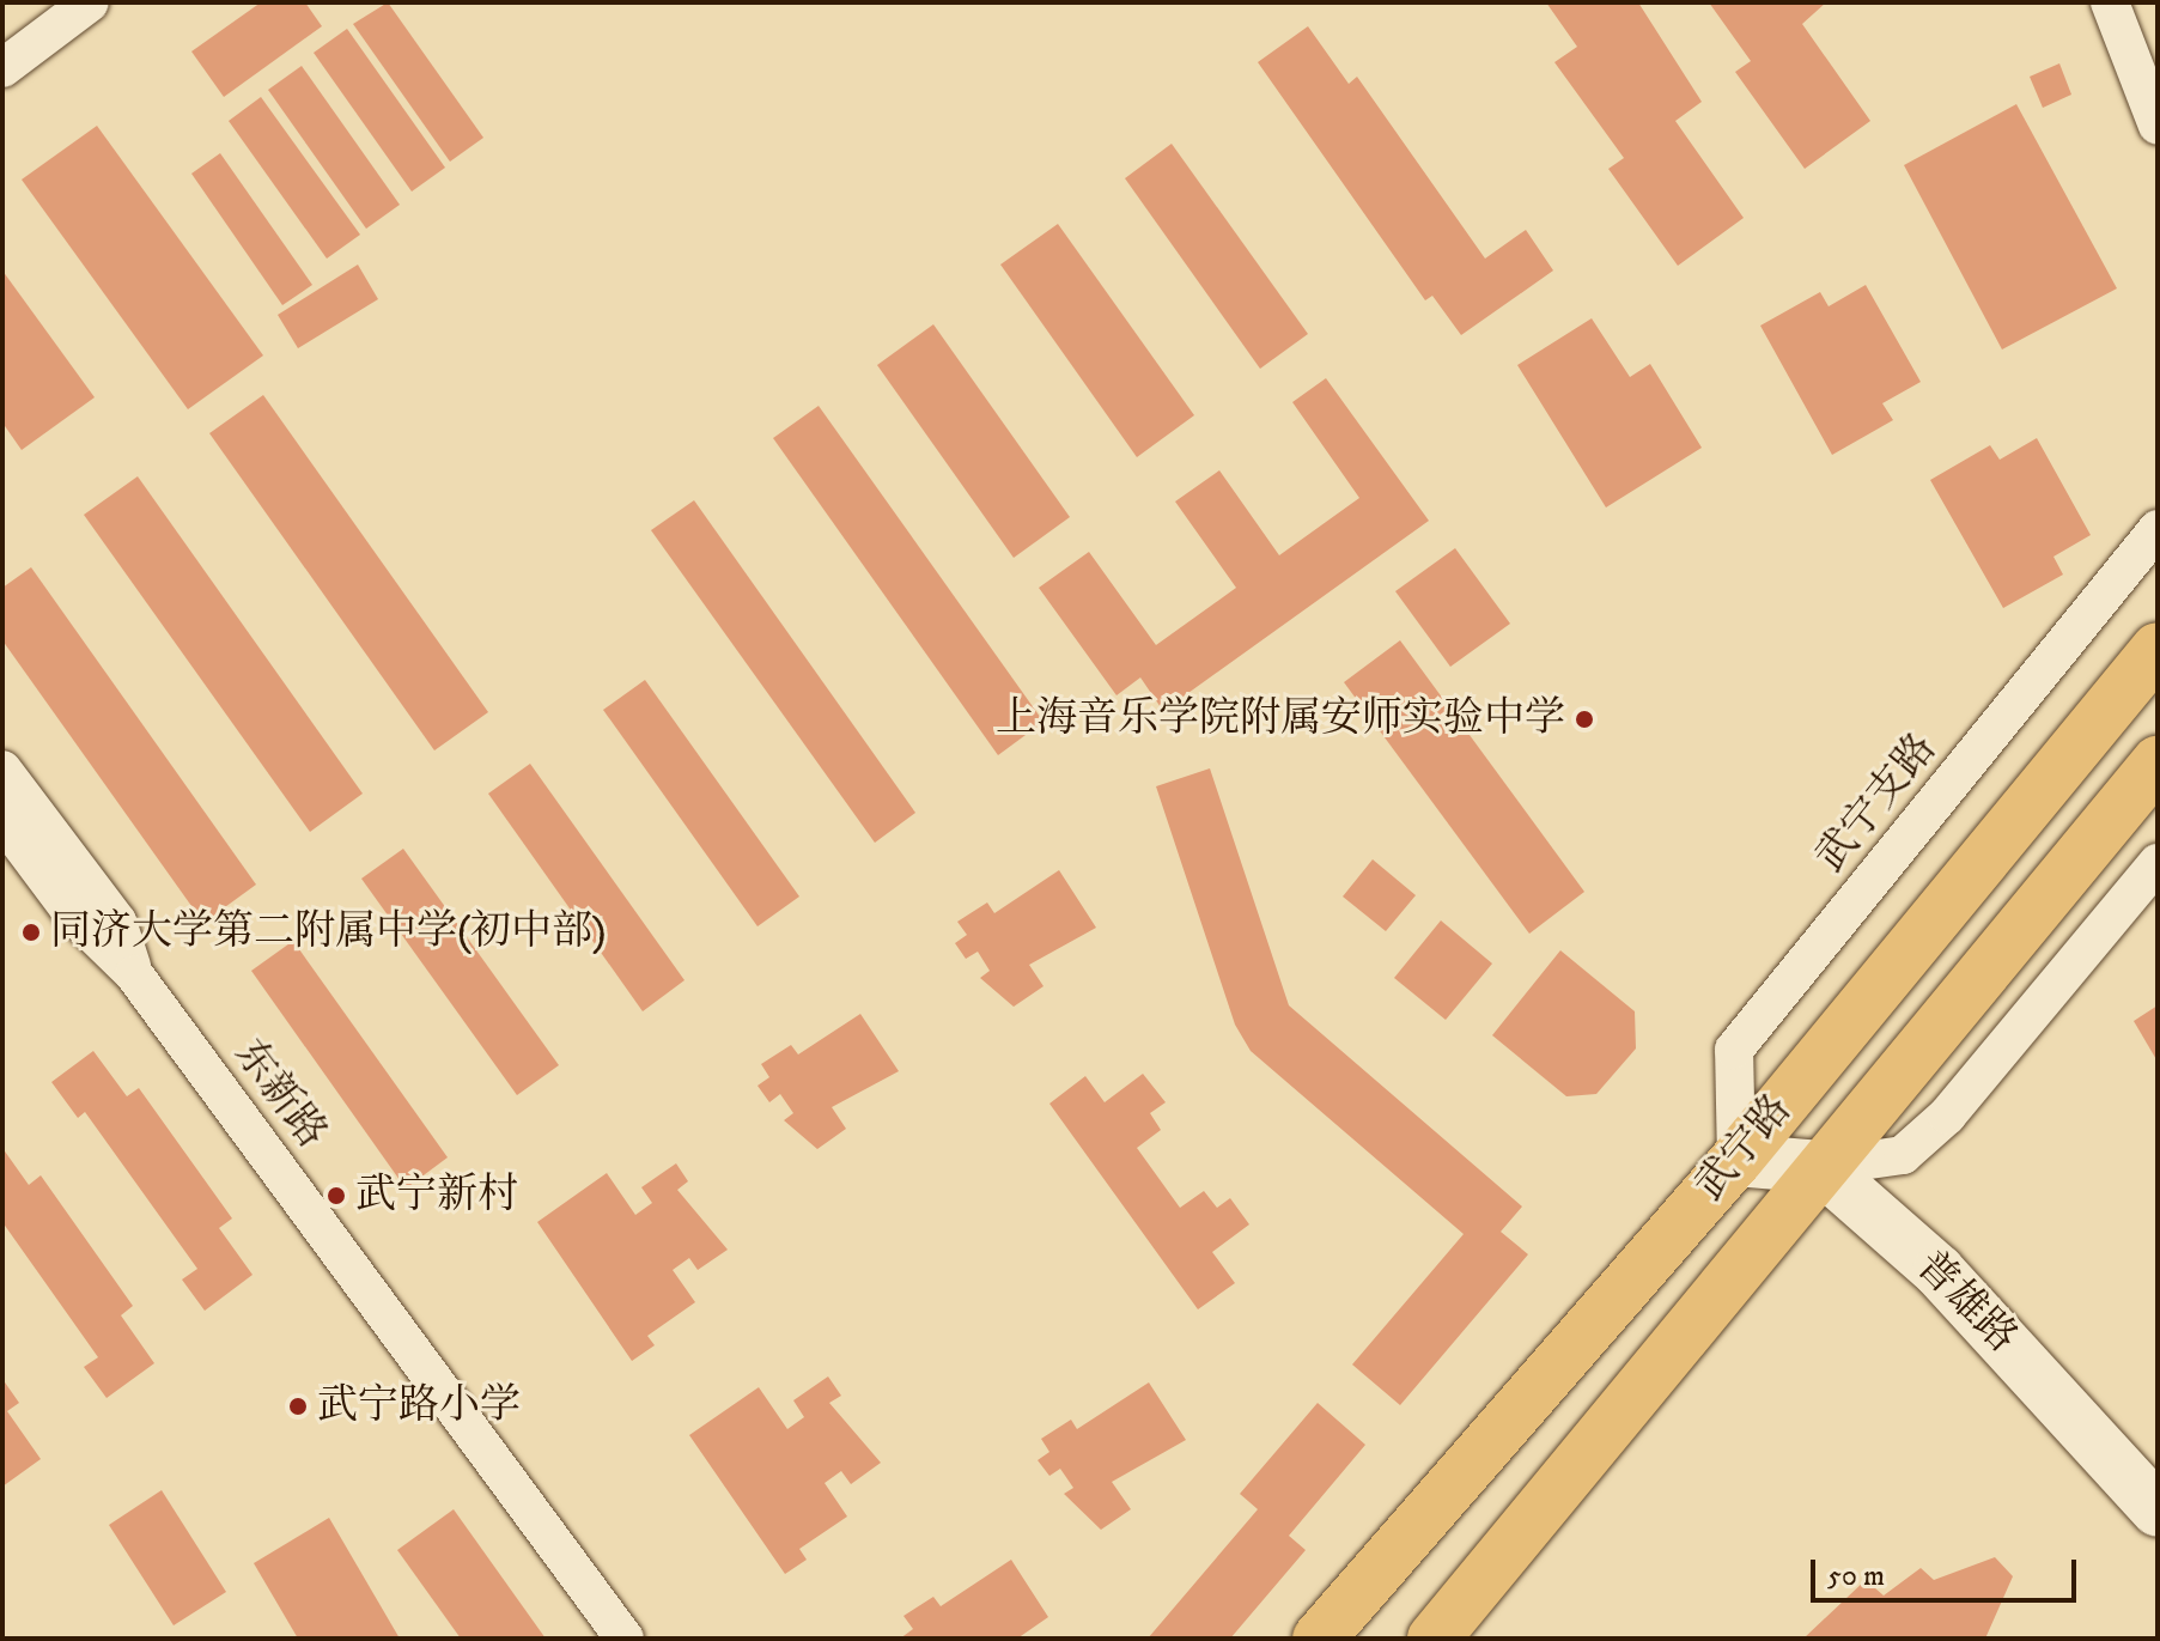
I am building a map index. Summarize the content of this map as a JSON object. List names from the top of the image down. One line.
{"streets":{"main road":["武宁路","普雄路"],"street":["武宁支路","东新路"]},"crossings":[["武宁支路","武宁路"],["武宁路","普雄路"]],"places":["上海音乐学院附属安师实验中学","同济大学第二附属中学(初中部)","武宁新村","武宁路小学"],"scale_bar":"50 m"}
